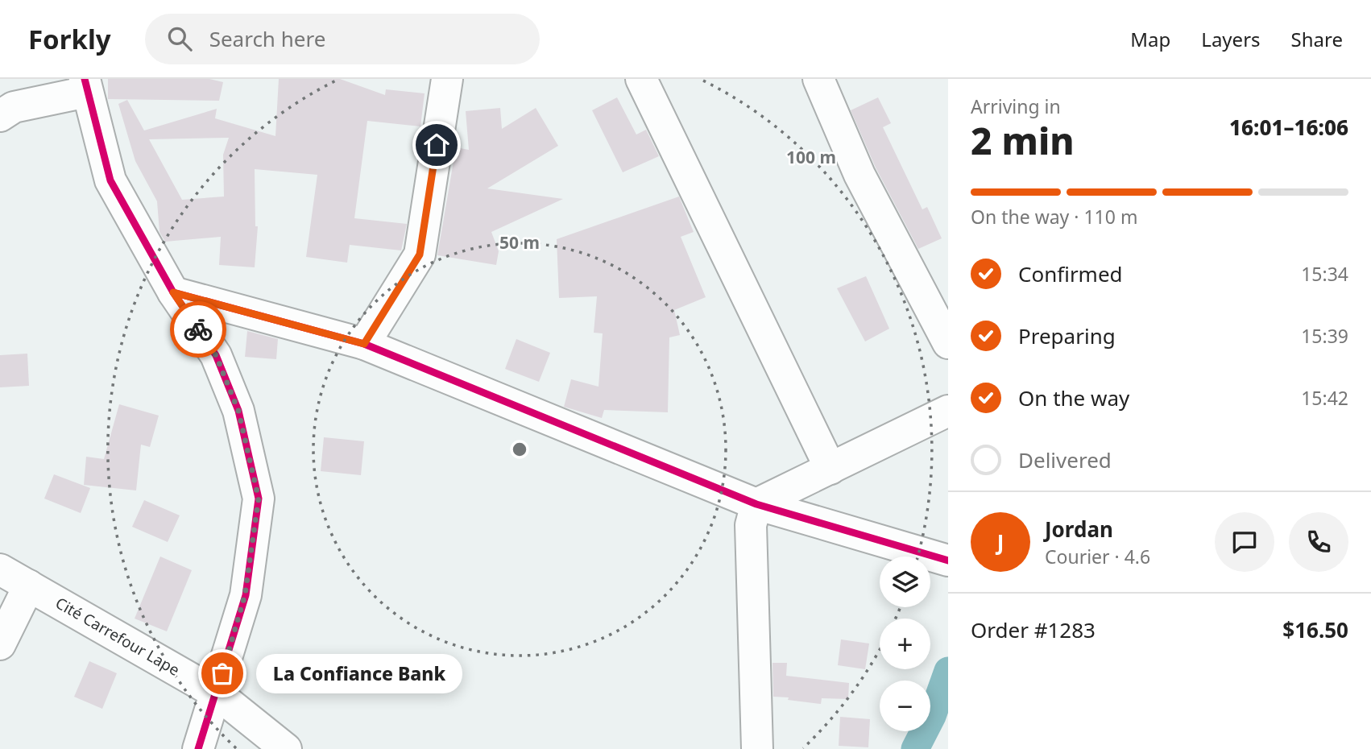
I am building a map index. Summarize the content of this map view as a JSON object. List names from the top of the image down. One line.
{"streets":{"street":["Cité Carrefour Lape"]},"places":["La Confiance Bank"],"page":{"header":"Forkly","search":"Search here","nav":["Map","Layers","Share"],"heading":["2 min","Arriving in","16:01–16:06"],"panel":["Jordan","Courier · 4.6","Order #1283","$16.50"],"bar":"On the way · 110 m","list":[["Confirmed","15:34"],["Preparing","15:39"],["On the way","15:42"],"Delivered"],"round":"J","map_buttons":["+","−"],"bubble":"La Confiance Bank"},"rings":["100 m","50 m"]}
